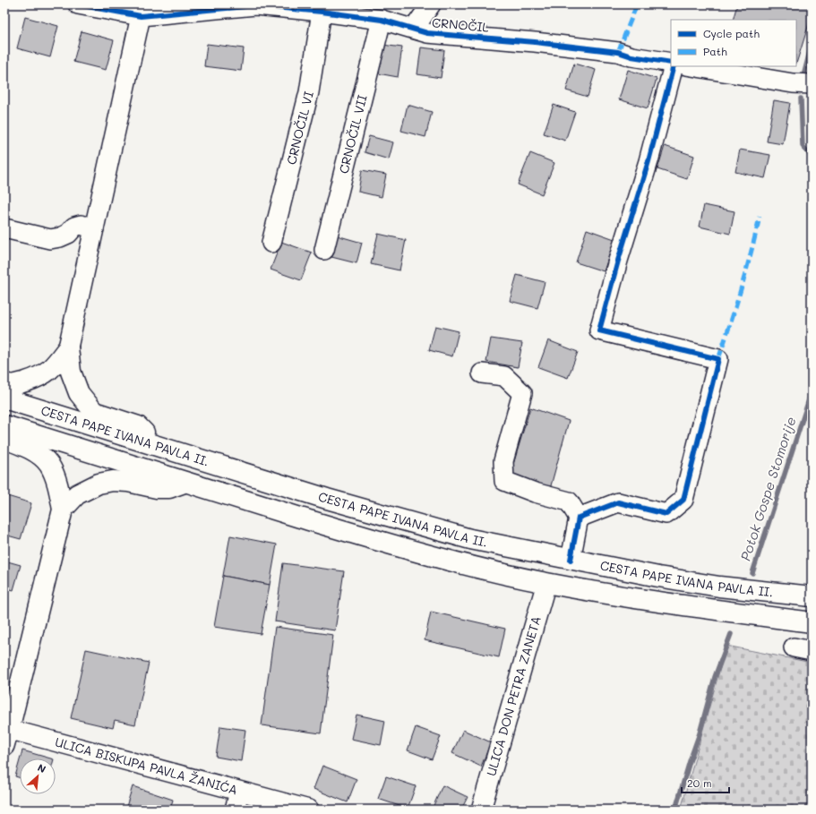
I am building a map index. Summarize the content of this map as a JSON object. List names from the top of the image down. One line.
{"streets":{"main road":["CESTA PAPE IVANA PAVLA II."],"street":["CRNOČIL","CRNOČIL VI","CRNOČIL VII","ULICA DON PETRA ZANETA","ULICA BISKUPA PAVLA ŽANIĆA"]},"crossings":[["CRNOČIL","CRNOČIL VI"],["CRNOČIL","CRNOČIL VII"],["CESTA PAPE IVANA PAVLA II.","ULICA DON PETRA ZANETA"]],"water":["Potok Gospe Stomorije"],"legend":["Cycle path","Path"],"scale_bar":"20 m","north":"top right"}
